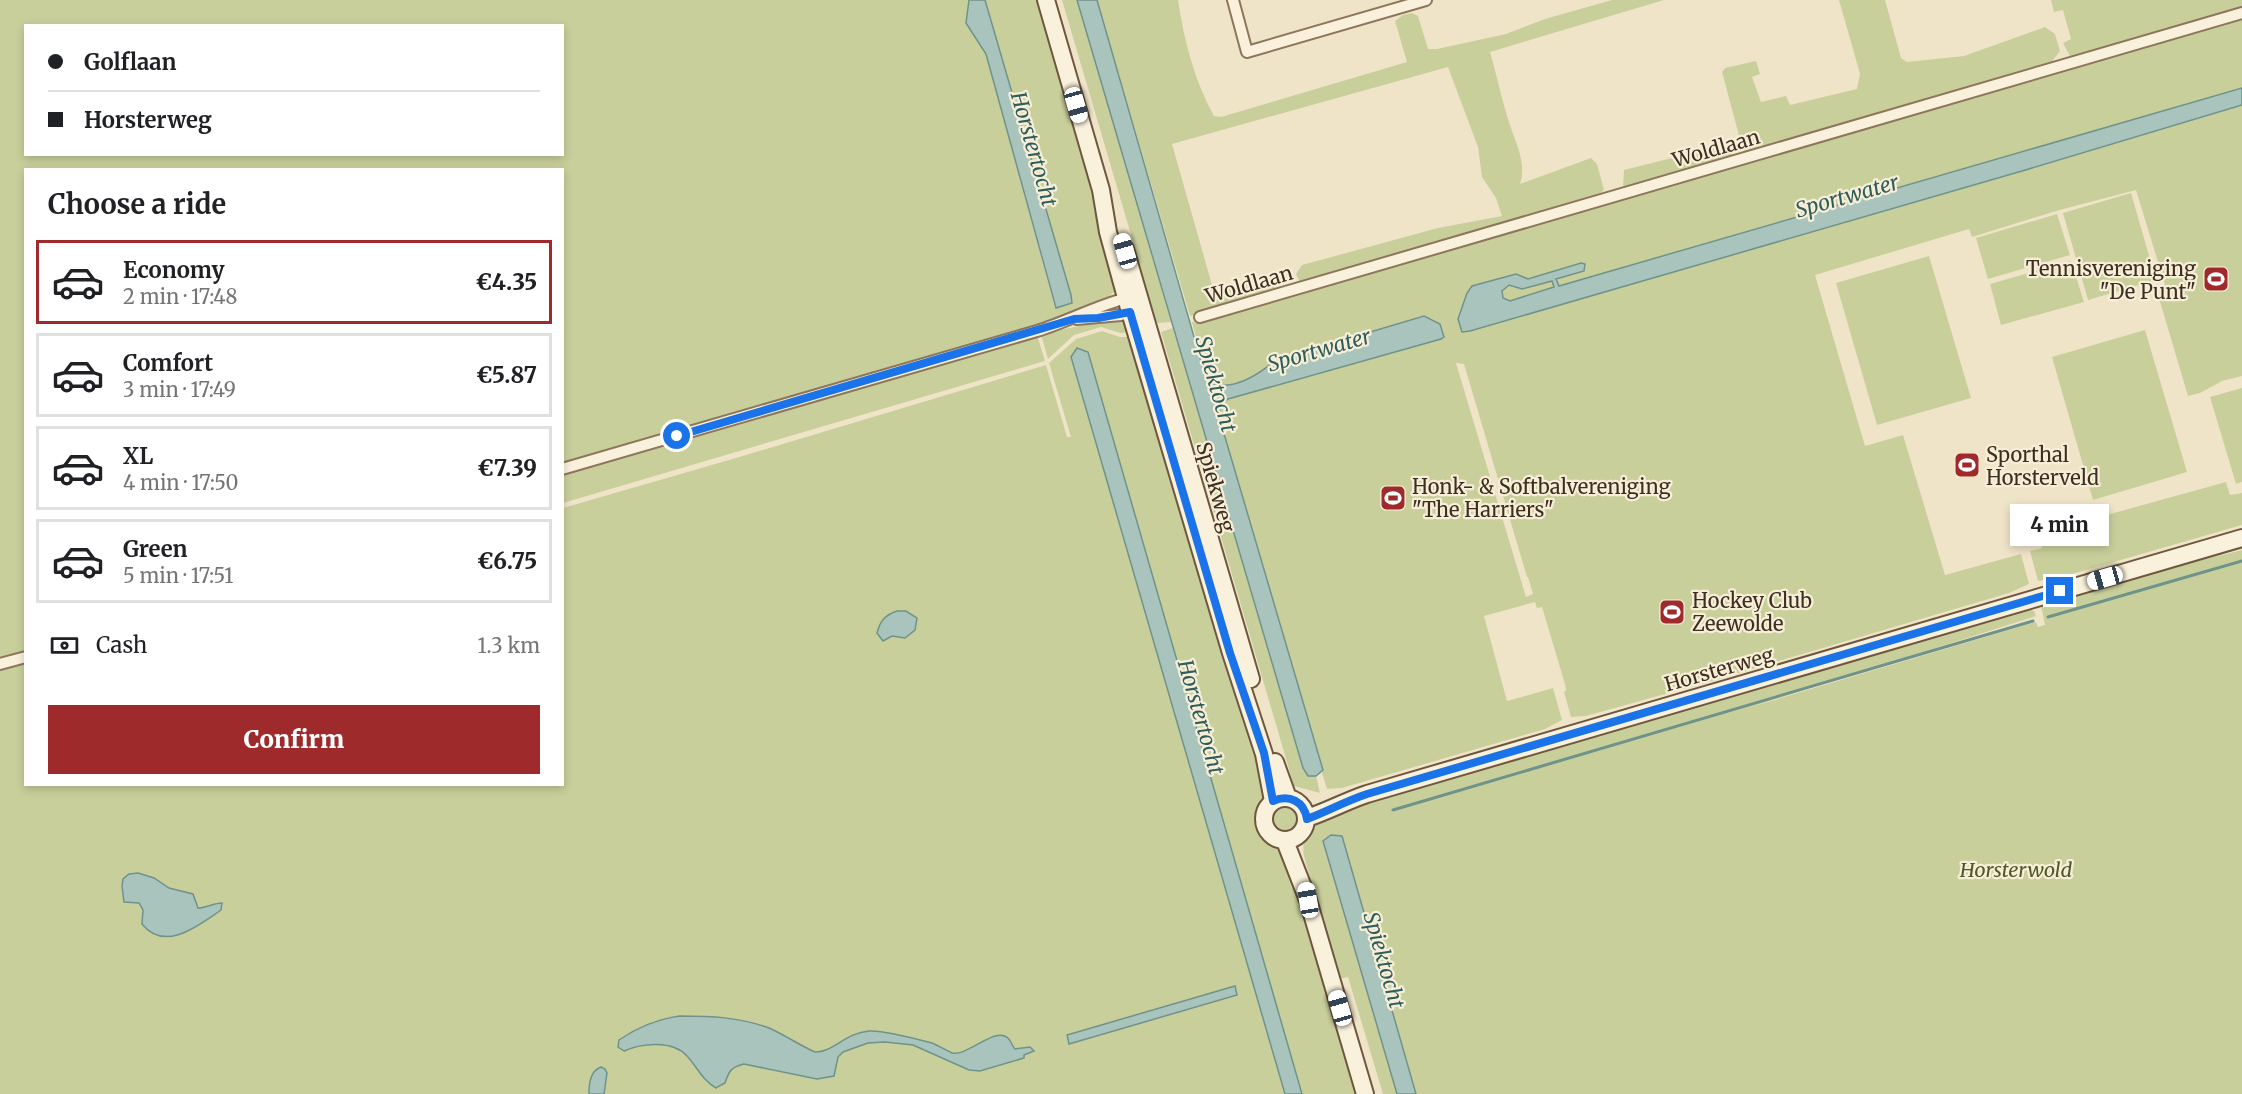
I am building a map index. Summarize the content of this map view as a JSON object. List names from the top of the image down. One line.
{"streets":{"main road":["Spiekweg","Horsterweg"],"street":["Woldlaan"]},"crossings":[["Spiekweg","Horsterweg"]],"water":["Horstertocht","Sportwater","Spiektocht"],"parks":["Horsterwold"],"places":{"sports":["Tennisvereniging \"De Punt\"","Sporthal Horsterveld","Honk- & Softbalvereniging \"The Harriers\"","Hockey Club Zeewolde"]},"page":{"banner":["Golflaan","Horsterweg"],"heading":"Choose a ride","list":[{"name":"Economy","note":"2 min · 17:48","value":"€4.35"},{"name":"Comfort","note":"3 min · 17:49","value":"€5.87"},{"name":"XL","note":"4 min · 17:50","value":"€7.39"},{"name":"Green","note":"5 min · 17:51","value":"€6.75"}],"bubble":"4 min","pay":["Cash","1.3 km"],"buttons":"Confirm"}}
